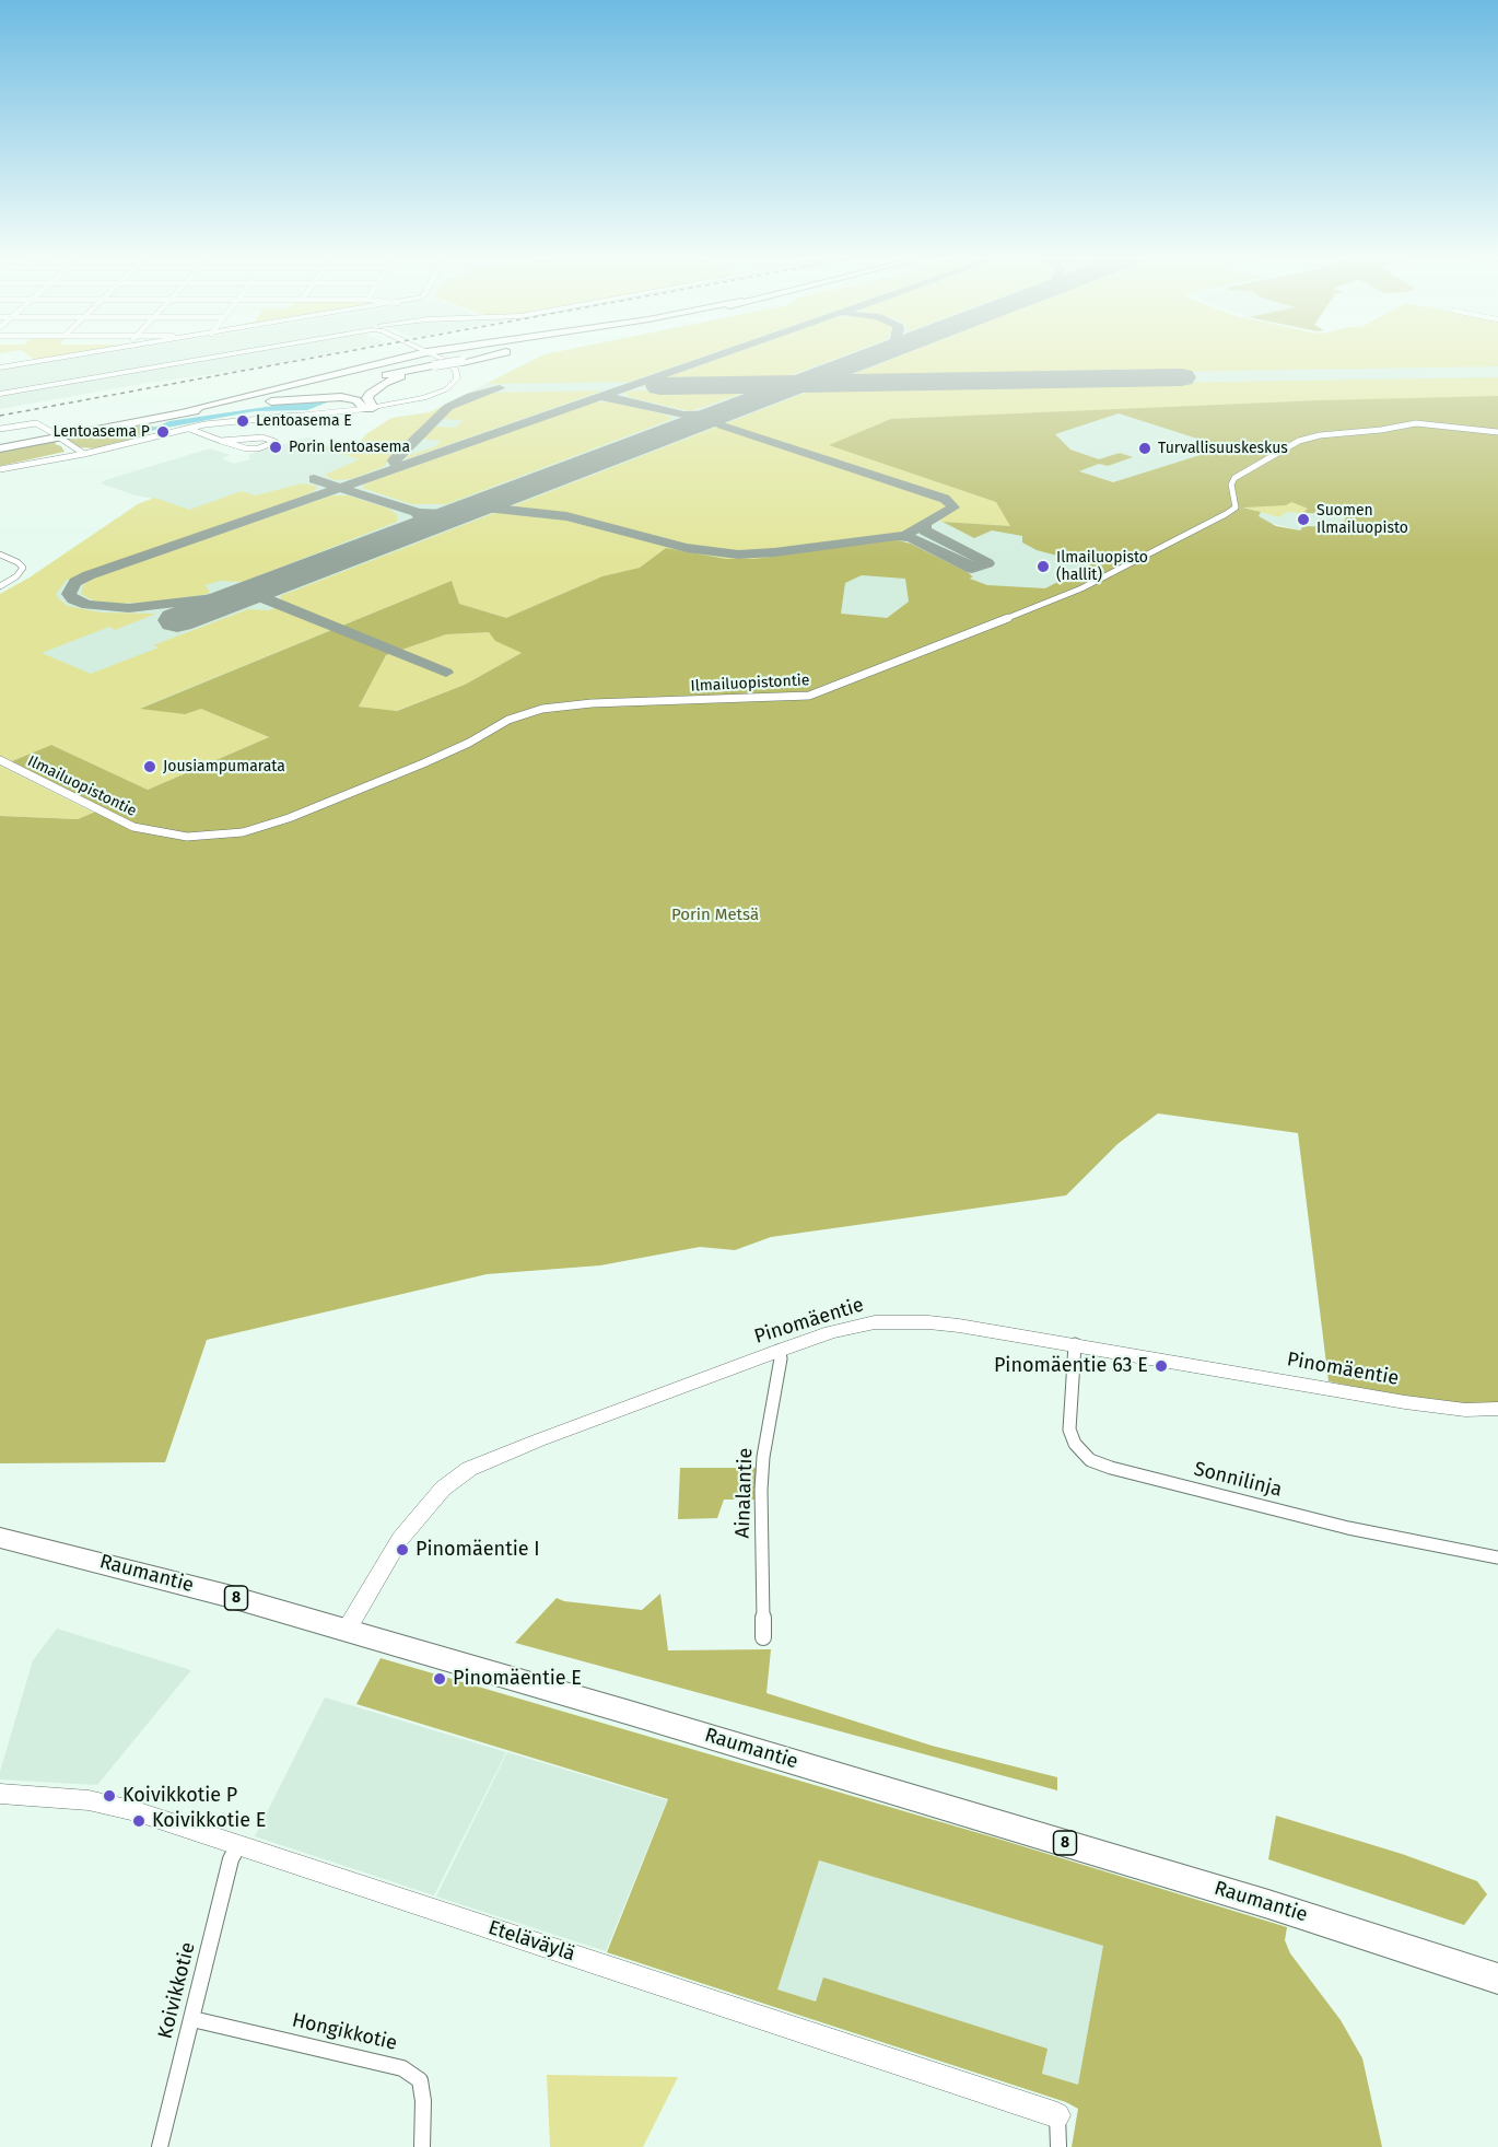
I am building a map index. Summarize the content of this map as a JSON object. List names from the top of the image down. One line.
{"streets":{"highway":["Raumantie","8"],"street":["Ilmailuopistontie","Pinomäentie","Sonnilinja","Ainalantie","Eteläväylä","Koivikkotie","Hongikkotie"]},"crossings":[["Pinomäentie","Sonnilinja"],["Pinomäentie","Ainalantie"],["Pinomäentie","Raumantie"],["Eteläväylä","Koivikkotie"],["Koivikkotie","Hongikkotie"]],"parks":["Porin Metsä"],"places":["Lentoasema E","Lentoasema P","Porin lentoasema","Turvallisuuskeskus","Suomen Ilmailuopisto","Ilmailuopisto (hallit)","Jousiampumarata","Pinomäentie 63 E","Pinomäentie I","Pinomäentie E","Koivikkotie P","Koivikkotie E"]}
